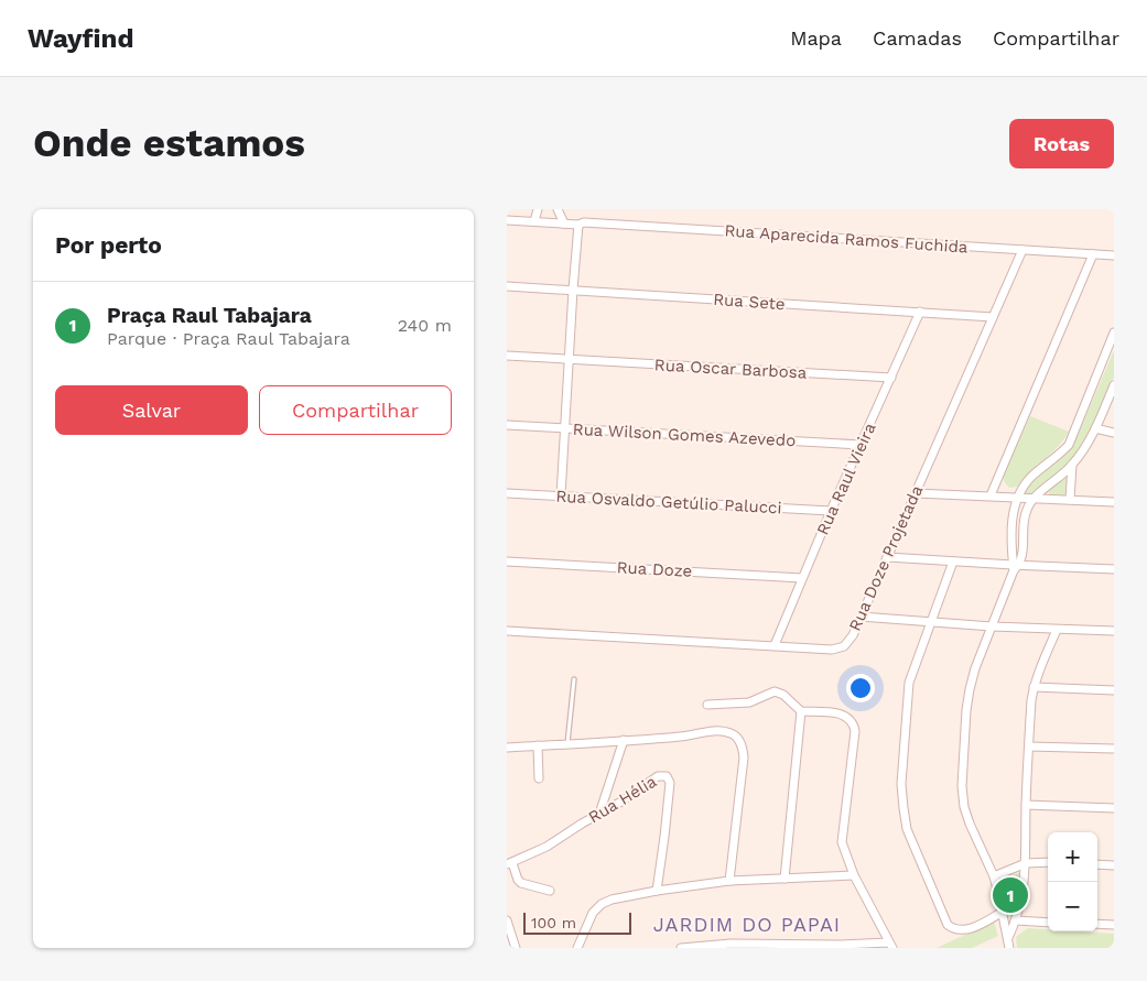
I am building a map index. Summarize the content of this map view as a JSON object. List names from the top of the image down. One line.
{"streets":{"street":["Rua Aparecida Ramos Fuchida","Rua Sete","Rua Oscar Barbosa","Rua Wilson Gomes Azevedo","Rua Raul Vieira","Rua Osvaldo Getúlio Palucci","Rua Doze Projetada","Rua Doze","Rua Hélia"]},"crossings":[["Rua Aparecida Ramos Fuchida","Rua Doze Projetada"],["Rua Sete","Rua Raul Vieira"],["Rua Sete","Rua Doze Projetada"],["Rua Oscar Barbosa","Rua Raul Vieira"],["Rua Wilson Gomes Azevedo","Rua Raul Vieira"],["Rua Raul Vieira","Rua Osvaldo Getúlio Palucci"],["Rua Raul Vieira","Rua Doze Projetada"],["Rua Raul Vieira","Rua Doze"]],"districts":["JARDIM DO PAPAI"],"scale_bar":"100 m","page":{"header":"Wayfind","nav":["Mapa","Camadas","Compartilhar"],"buttons":["Rotas",["Salvar","Compartilhar"]],"title":"Onde estamos","heading":"Por perto","list":[{"mark":"1","name":"Praça Raul Tabajara","note":"Parque · Praça Raul Tabajara","value":"240 m"}],"map_buttons":["+","−"],"pins":"1","scale":"100 m"}}
